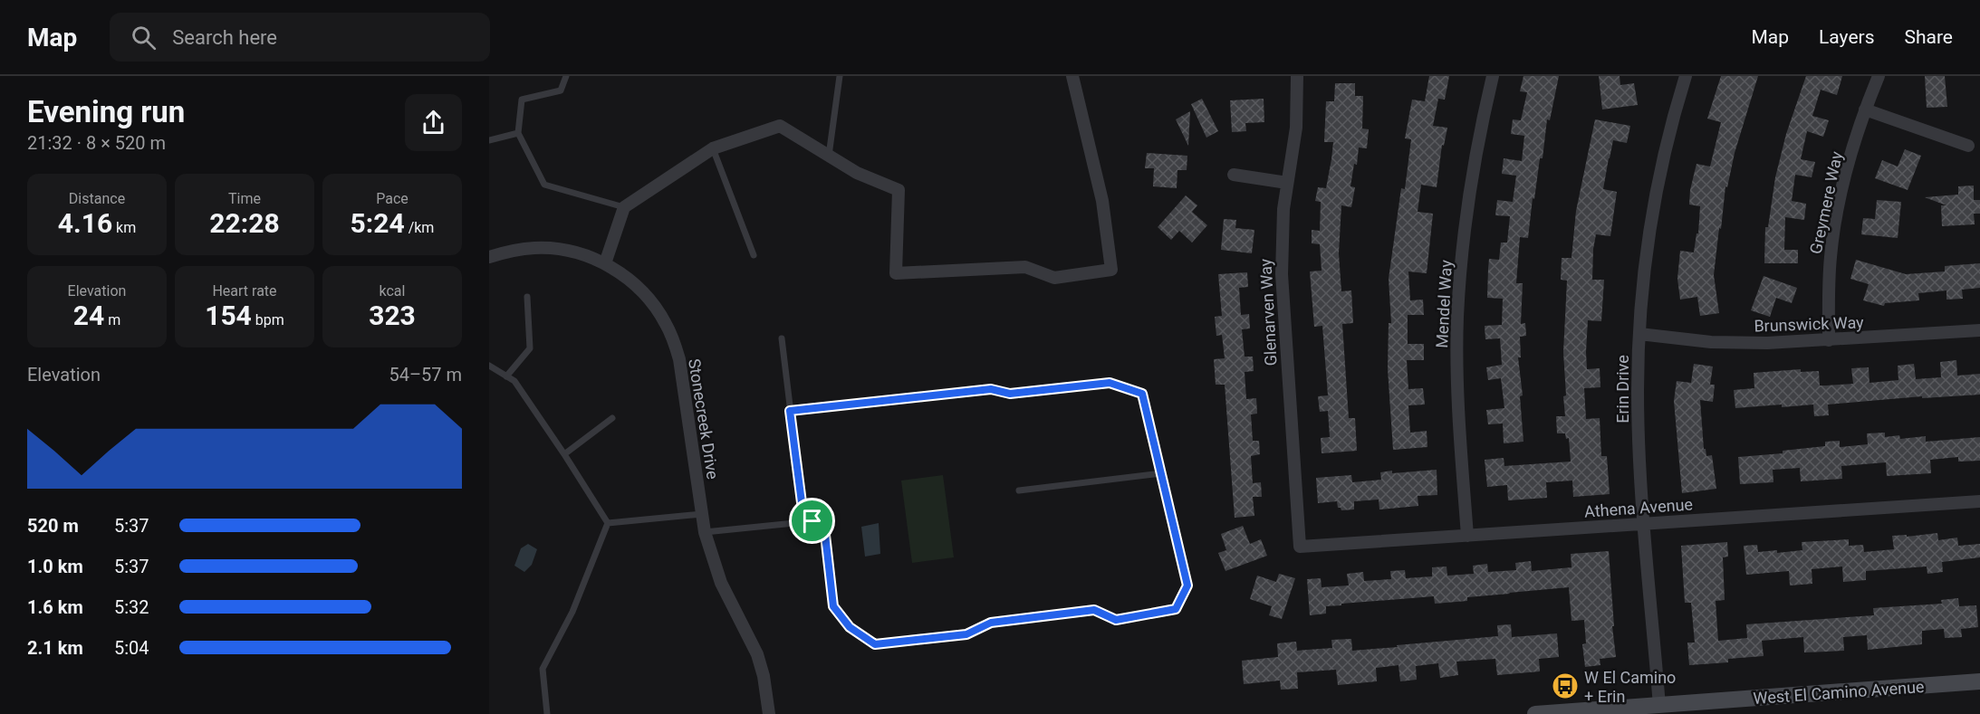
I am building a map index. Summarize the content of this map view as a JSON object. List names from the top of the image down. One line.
{"streets":{"main road":["West El Camino Avenue"],"street":["Greymere Way","Mendel Way","Glenarven Way","Brunswick Way","Erin Drive","Stonecreek Drive","Athena Avenue"]},"crossings":[["Greymere Way","Brunswick Way"],["Mendel Way","Athena Avenue"],["Glenarven Way","Athena Avenue"],["Brunswick Way","Erin Drive"],["Erin Drive","Athena Avenue"],["Erin Drive","West El Camino Avenue"]],"places":{"bus stop":["W El Camino + Erin"]},"page":{"header":"Map","search":"Search here","nav":["Map","Layers","Share"],"heading":["Evening run","21:32 · 8 × 520 m"],"stats":[["Distance","4.16 km"],["Time","22:28"],["Pace","5:24 /km"],["Elevation","24 m"],["Heart rate","154 bpm"],["kcal","323"]],"chart":["Elevation","54–57 m"],"list":[{"name":"520 m","note":"5:37"},{"name":"1.0 km","note":"5:37"},{"name":"1.6 km","note":"5:32"},{"name":"2.1 km","note":"5:04"}]}}
